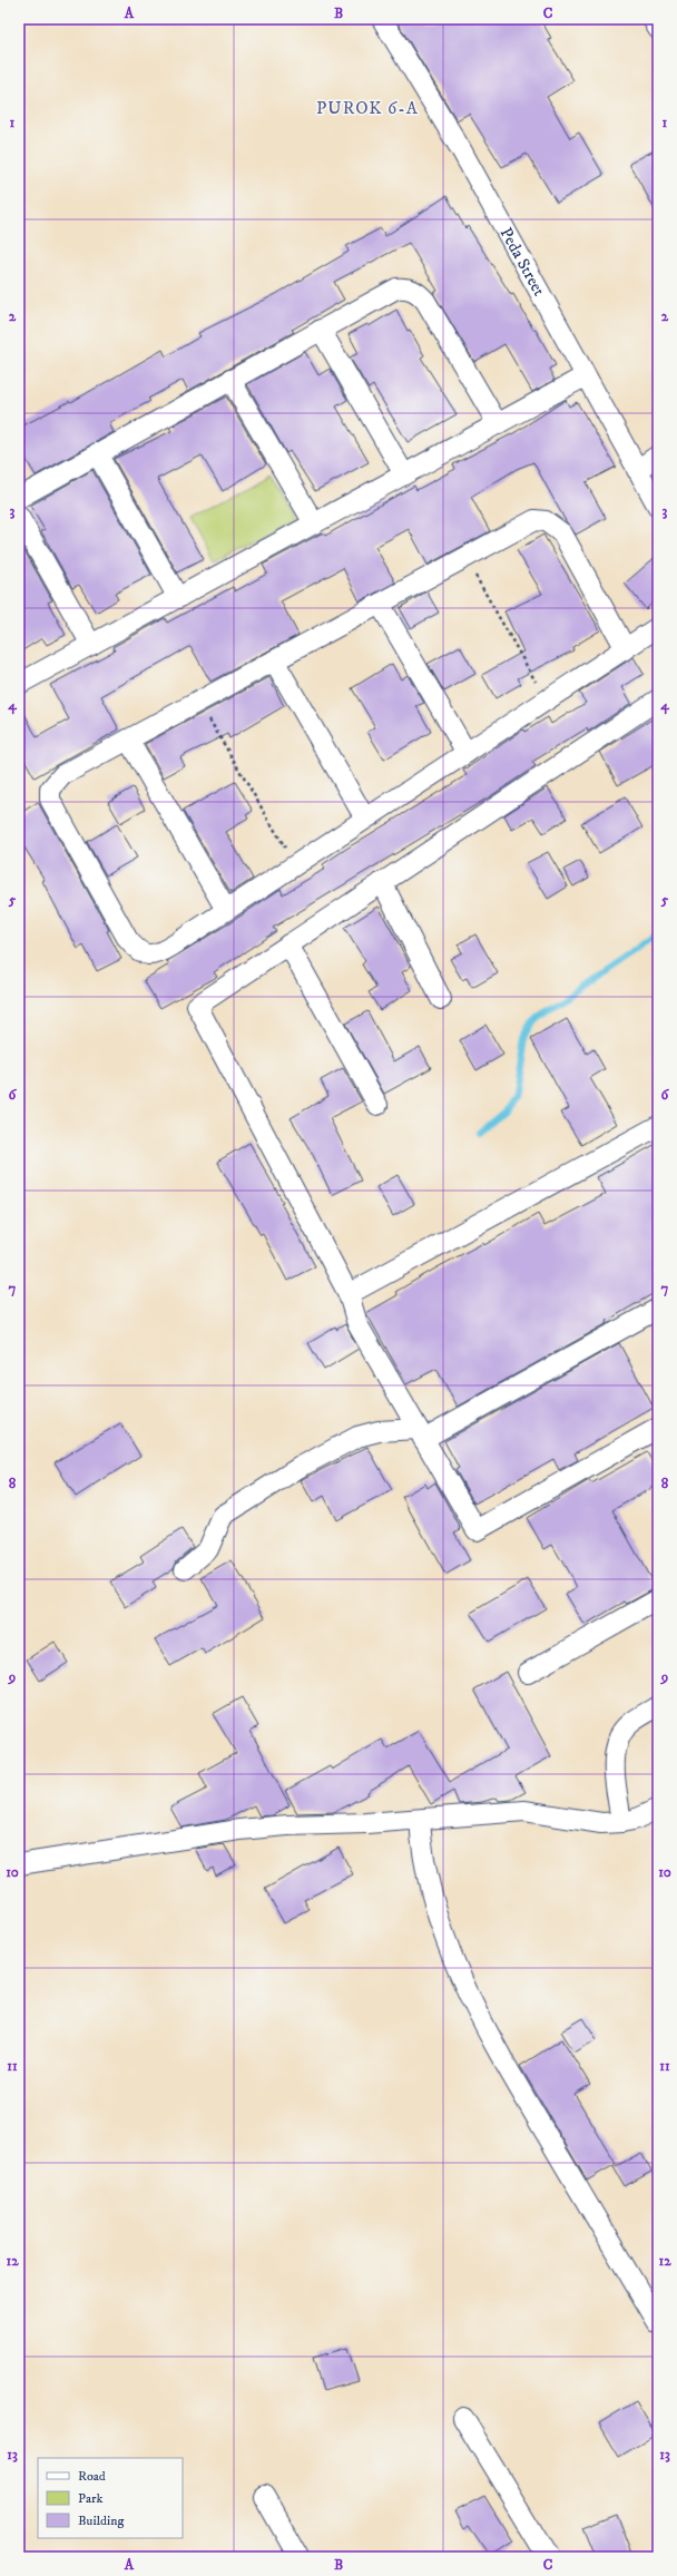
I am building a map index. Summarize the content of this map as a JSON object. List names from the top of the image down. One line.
{"streets":{"street":["Peda Street"]},"districts":["PUROK 6-A"],"legend":["Road","Park","Building"],"grid":{"columns":["A","B","C"],"rows":["1","2","3","4","5","6","7","8","9","10","11","12","13"]}}
